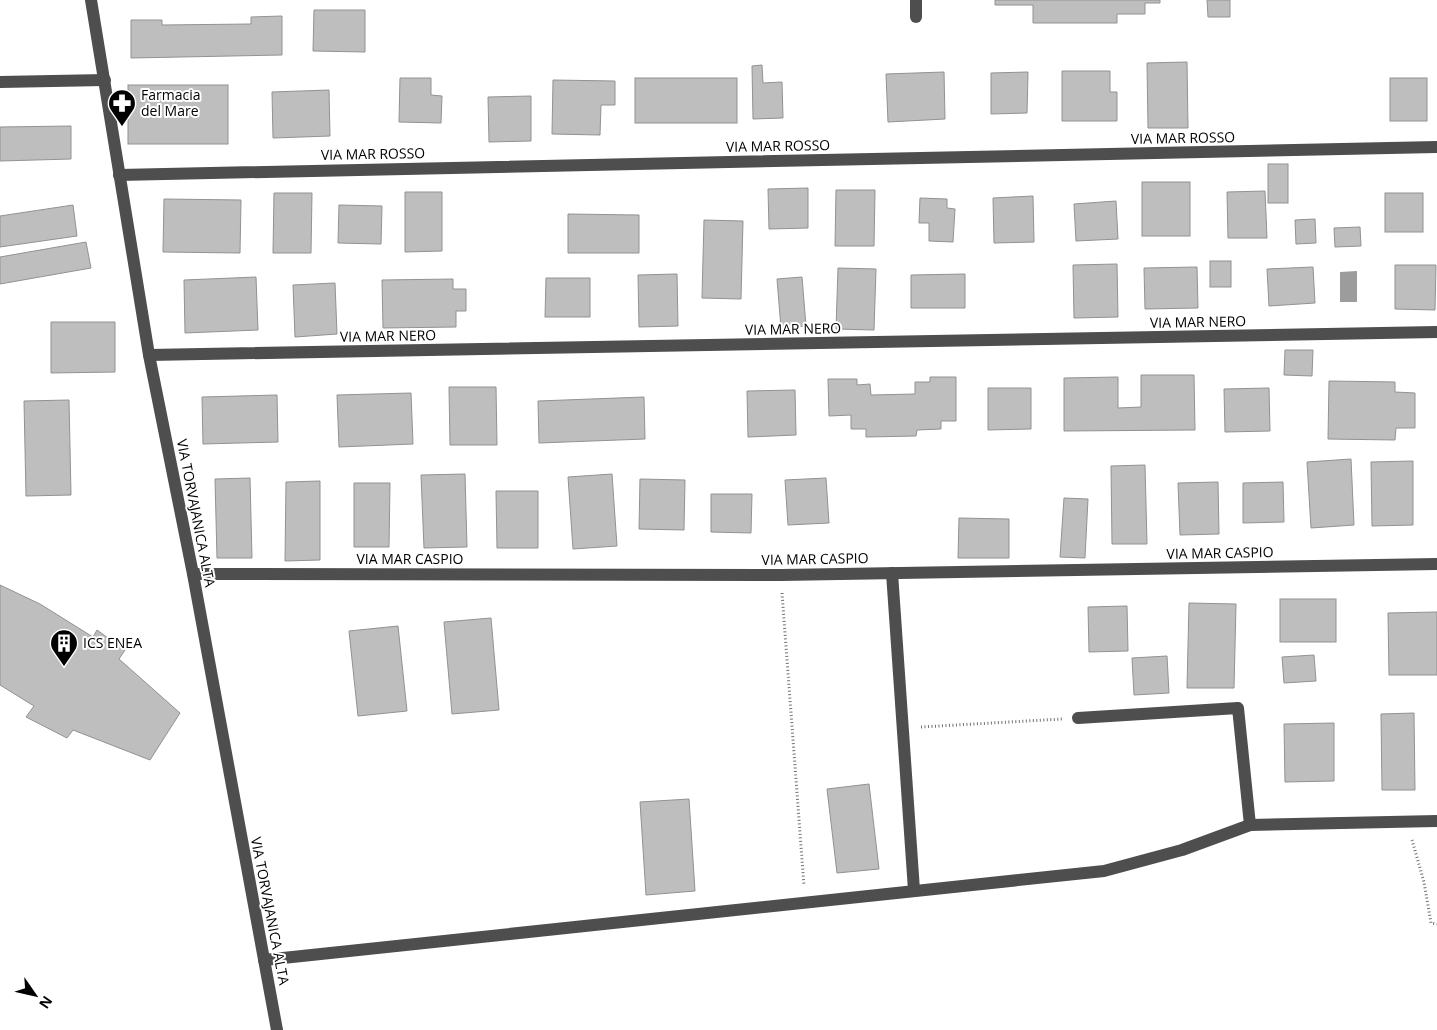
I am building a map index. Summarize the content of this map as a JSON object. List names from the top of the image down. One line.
{"streets":{"street":["VIA MAR ROSSO","VIA MAR NERO","VIA TORVAJANICA ALTA","VIA MAR CASPIO"]},"crossings":[["VIA MAR ROSSO","VIA TORVAJANICA ALTA"],["VIA MAR NERO","VIA TORVAJANICA ALTA"],["VIA TORVAJANICA ALTA","VIA MAR CASPIO"]],"places":{"pharmacy":["Farmacia del Mare"],"building":["ICS ENEA"]},"north":"bottom right"}
